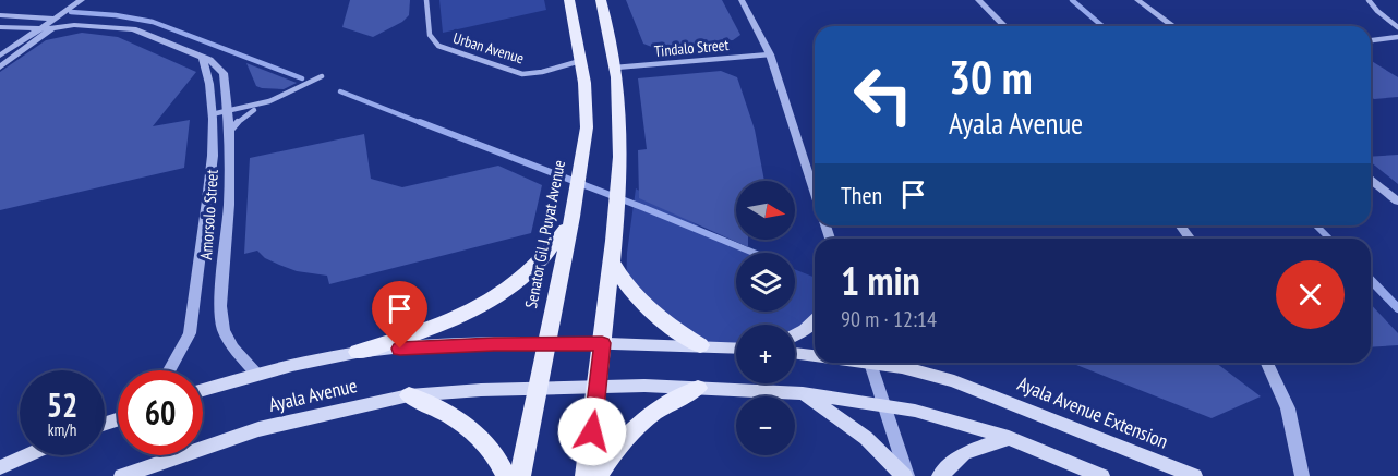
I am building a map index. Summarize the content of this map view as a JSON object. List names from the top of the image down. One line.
{"streets":{"main road":["Senator Gil J. Puyat Avenue","Ayala Avenue","Ayala Avenue Extension"],"street":["Urban Avenue","Tindalo Street","Amorsolo Street"]},"crossings":[["Urban Avenue","Senator Gil J. Puyat Avenue"],["Amorsolo Street","Ayala Avenue"],["Senator Gil J. Puyat Avenue","Ayala Avenue"]],"north":"right","page":{"turn":["30 m","Ayala Avenue"],"then":"Then","map_buttons":["+","−"],"heading":["1 min","90 m · 12:14"],"speed":"52 km/h","limit":"60"}}
